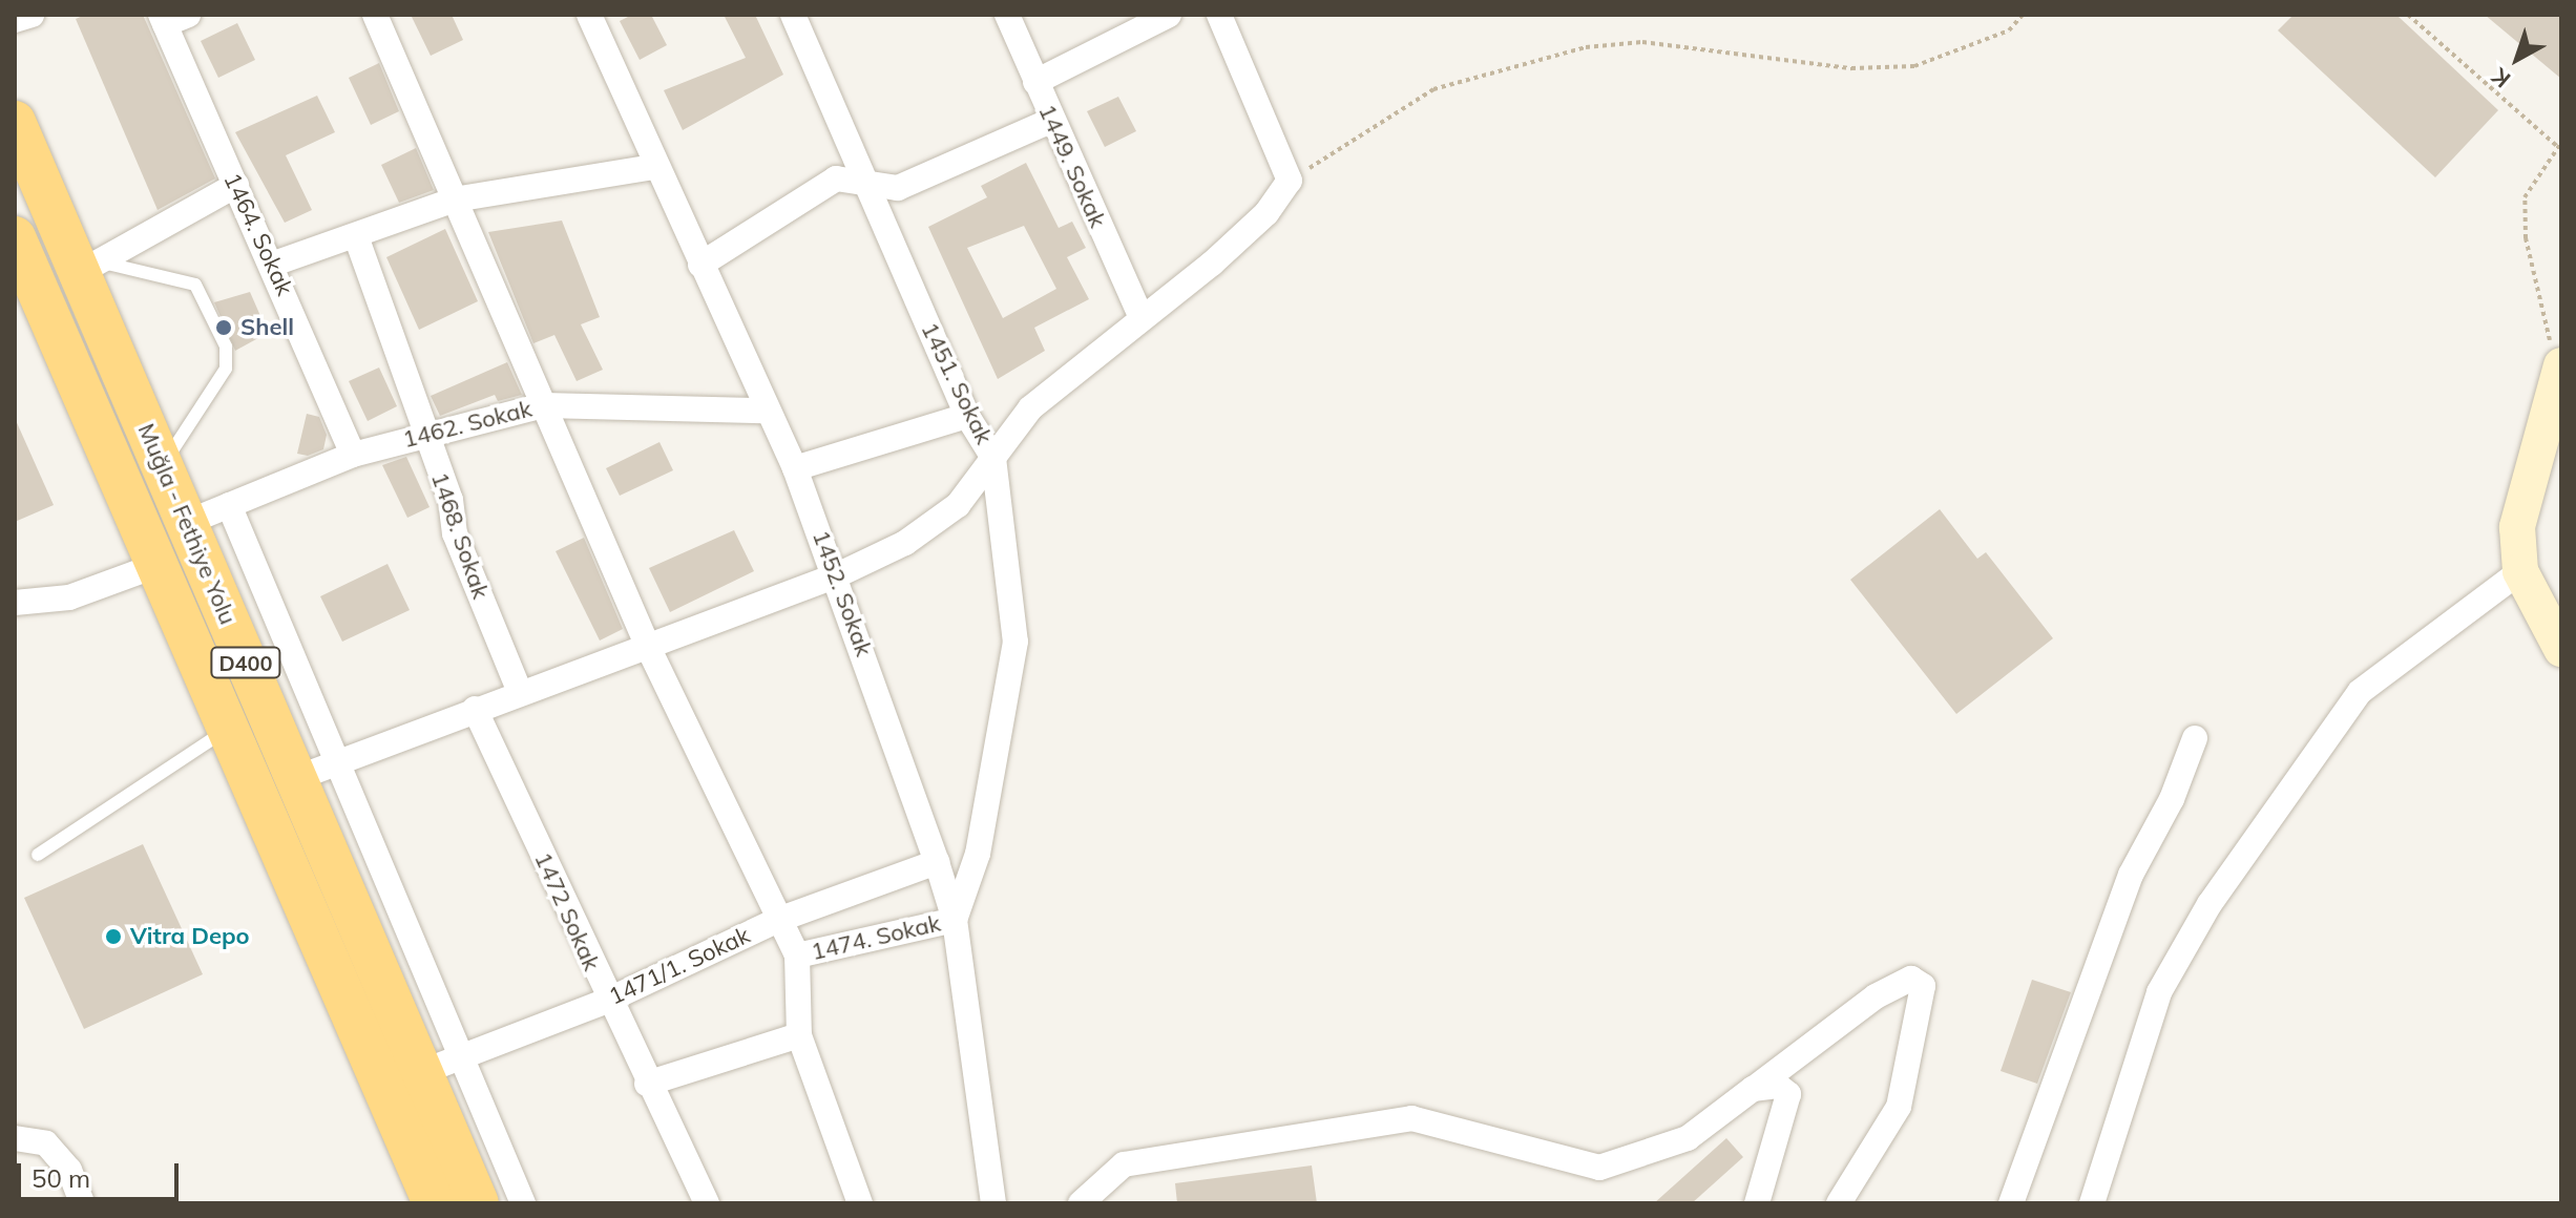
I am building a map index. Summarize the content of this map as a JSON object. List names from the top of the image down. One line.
{"streets":{"highway":["Muğla - Fethiye Yolu","D400"],"street":["1449. Sokak","1464. Sokak","1451. Sokak","1462. Sokak","1468. Sokak","1452. Sokak","1472 Sokak","1474. Sokak","1471/1. Sokak"]},"crossings":[["1464. Sokak","1462. Sokak"],["1451. Sokak","1452. Sokak"],["1451. Sokak","1474. Sokak"],["1462. Sokak","Muğla - Fethiye Yolu"],["1462. Sokak","1468. Sokak"],["1462. Sokak","1452. Sokak"],["Muğla - Fethiye Yolu","1471/1. Sokak"],["1452. Sokak","1474. Sokak"],["1452. Sokak","1471/1. Sokak"],["1472 Sokak","1471/1. Sokak"]],"places":["Shell","Vitra Depo"],"scale_bar":"50 m","north":"bottom left"}
